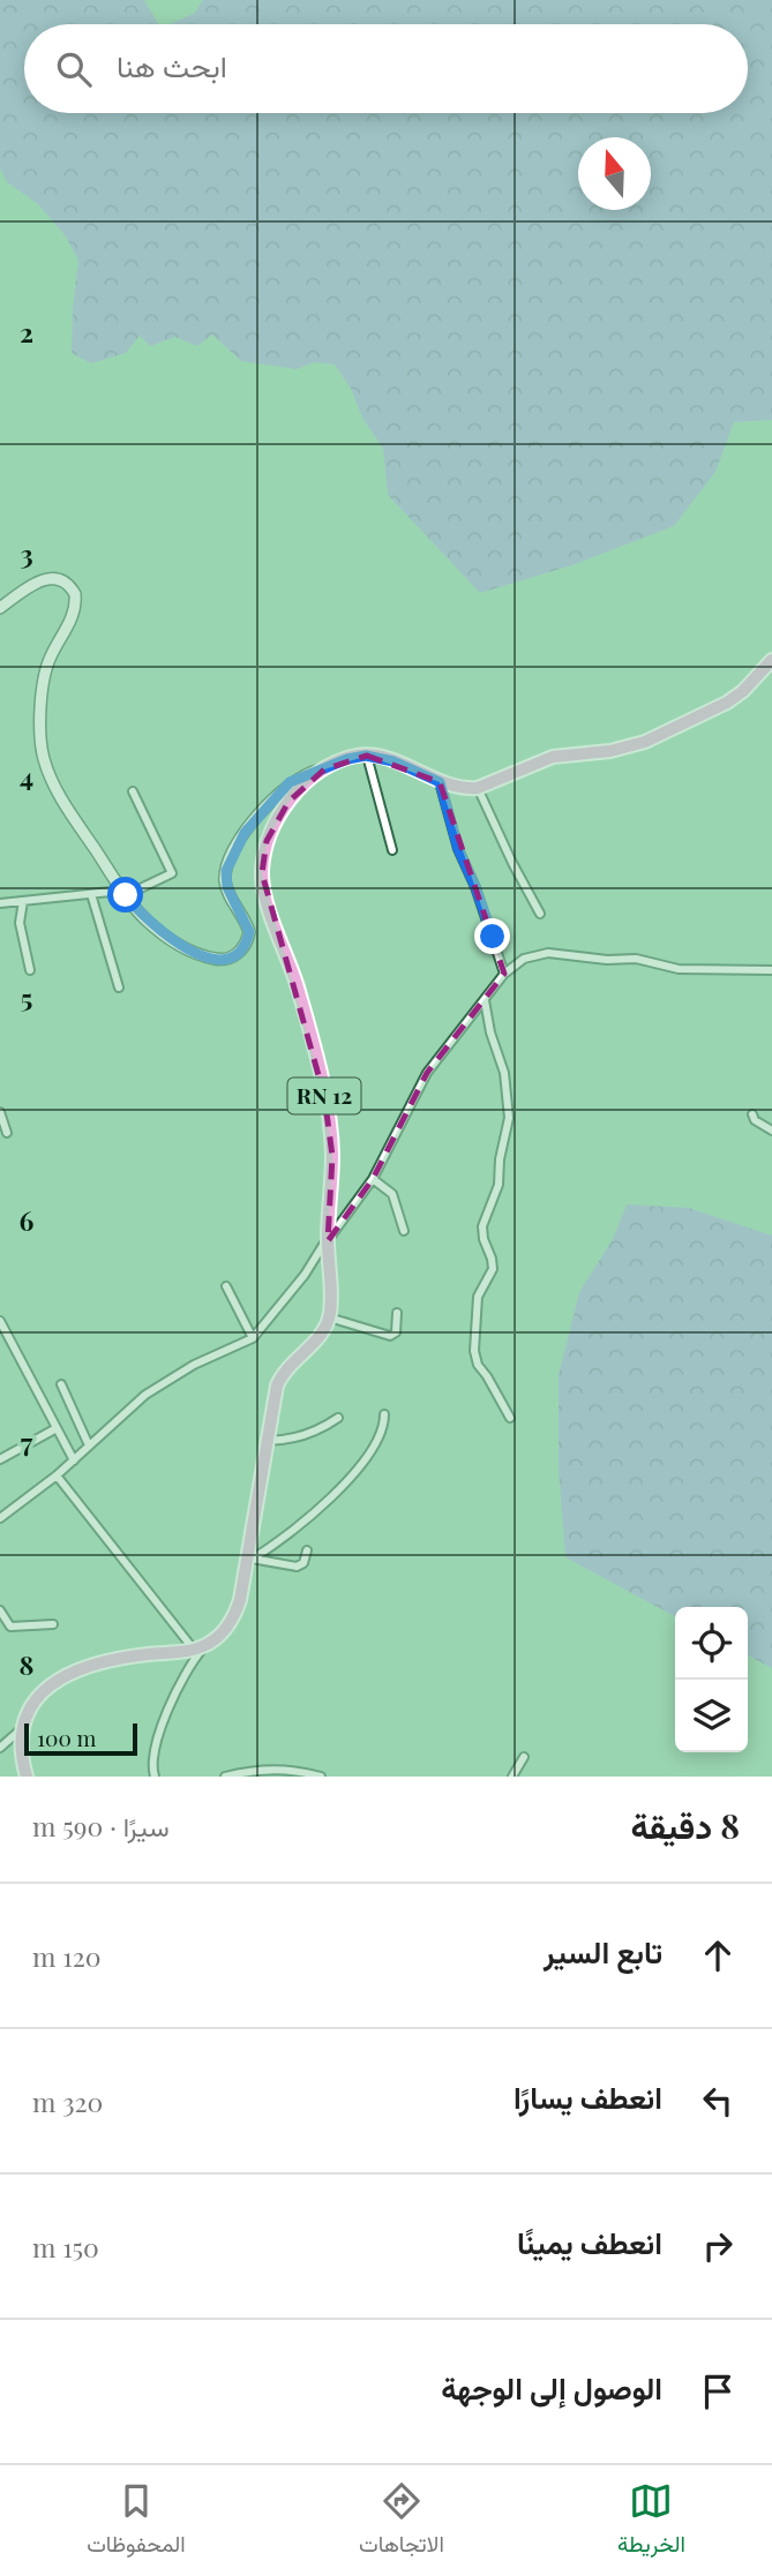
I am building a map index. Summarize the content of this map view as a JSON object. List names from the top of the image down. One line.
{"streets":{"main road":["RN 12"]},"scale_bar":"100 m","north":"top","page":{"search":"ابحث هنا","scale":"100 m","heading":["8 دقيقة","سيرًا · 590 m"],"list":[["تابع السير","120 m"],["انعطف يسارًا","320 m"],["انعطف يمينًا","150 m"],"الوصول إلى الوجهة"],"nav":["الخريطة","الاتجاهات","المحفوظات"]},"grid":{"rows":["2","3","4","5","6","7","8"]}}
